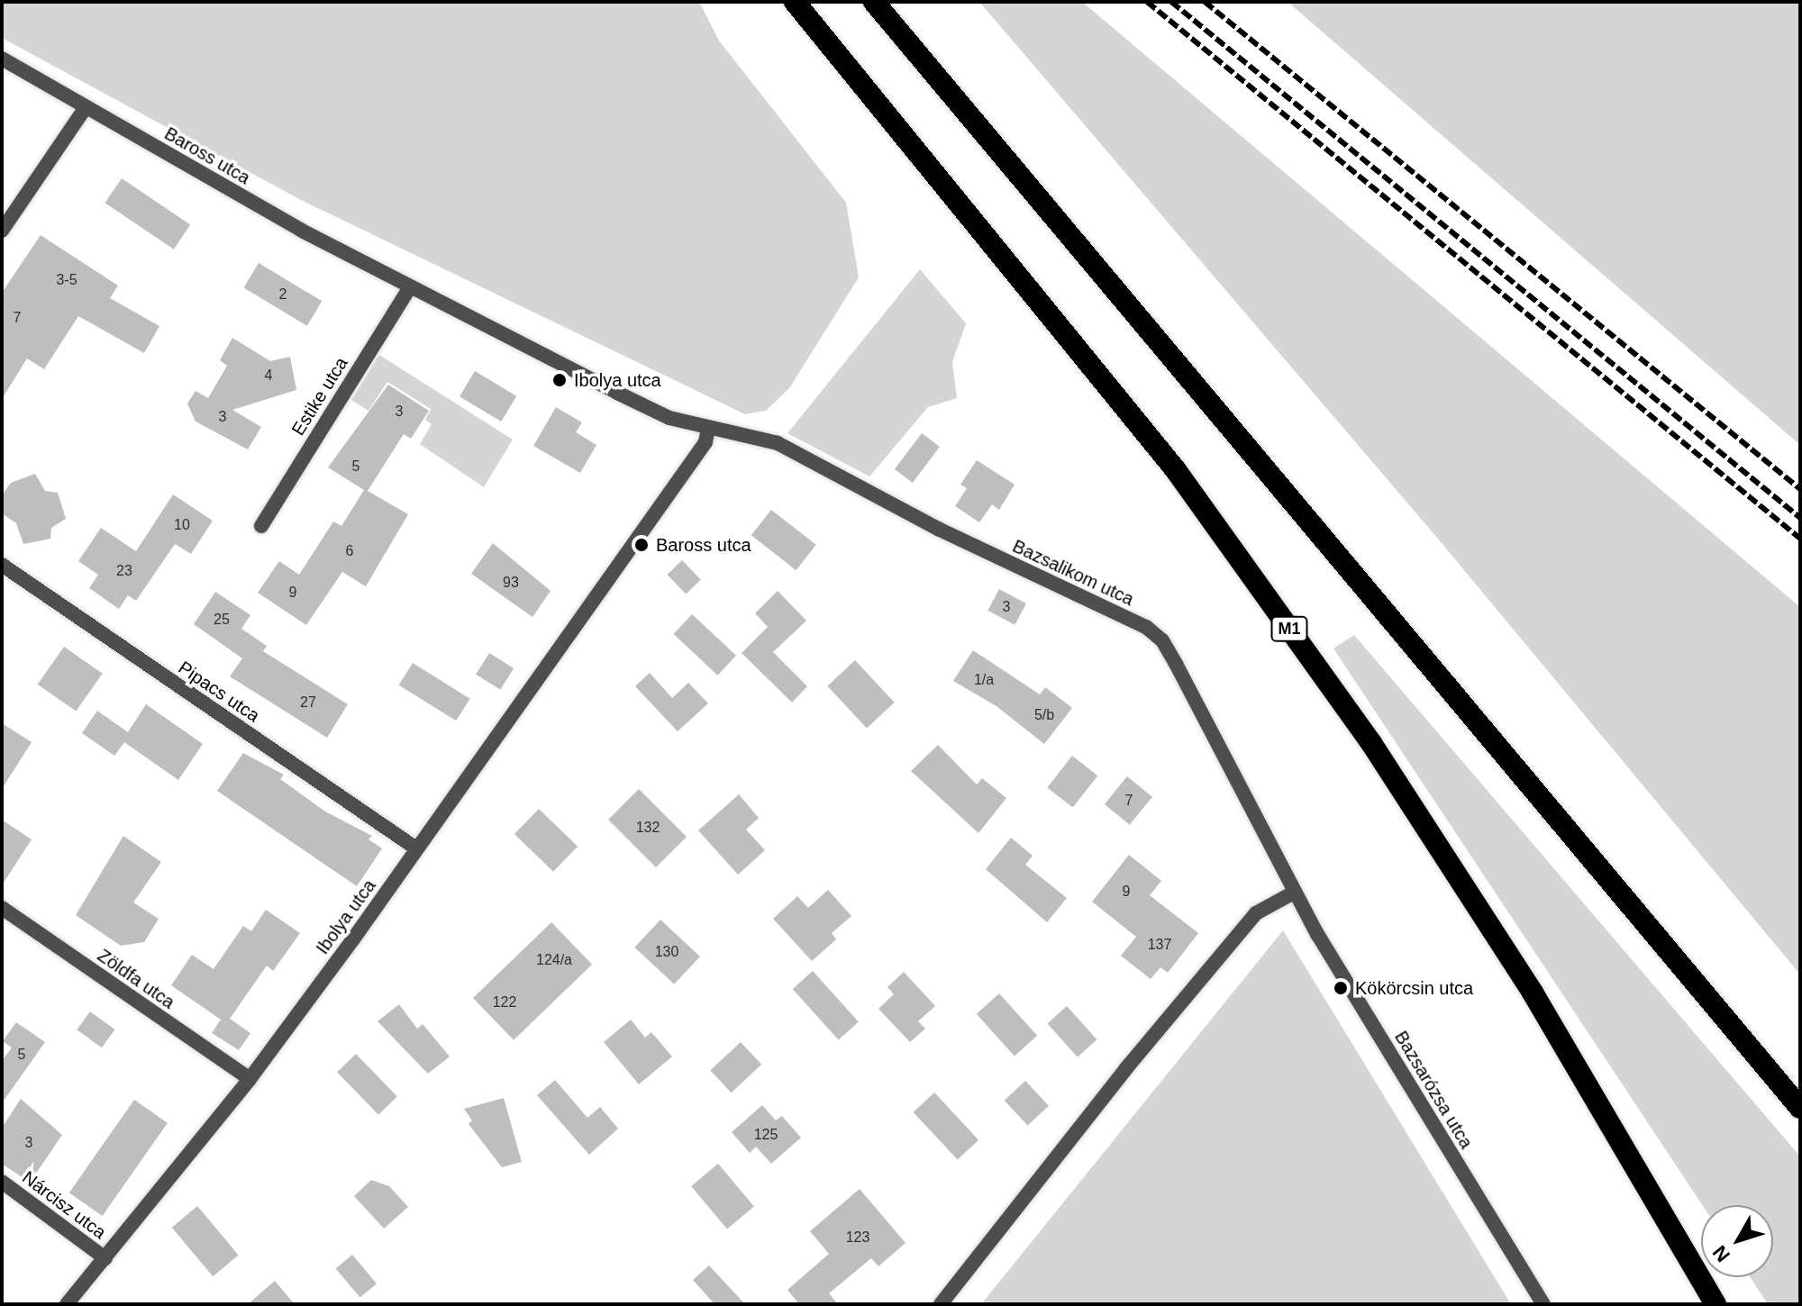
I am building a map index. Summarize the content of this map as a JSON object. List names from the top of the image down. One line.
{"streets":{"highway":["M1"],"street":["Baross utca","Estike utca","Bazsalikom utca","Pipacs utca","Ibolya utca","Zöldfa utca","Bazsarózsa utca","Nárcisz utca"]},"crossings":[["Baross utca","Estike utca"],["Baross utca","Bazsalikom utca"],["Baross utca","Ibolya utca"],["Bazsalikom utca","Ibolya utca"],["Bazsalikom utca","Bazsarózsa utca"],["Pipacs utca","Ibolya utca"],["Ibolya utca","Zöldfa utca"],["Ibolya utca","Nárcisz utca"]],"places":["Ibolya utca","Baross utca","Kökörcsin utca"],"house_numbers":["3-5","2","7","4","3","3","5","10","6","23","93","9","3","25","1/a","27","5/b","7","132","9","137","130","124/a","122","5","125","3","123"],"north":"bottom left"}
